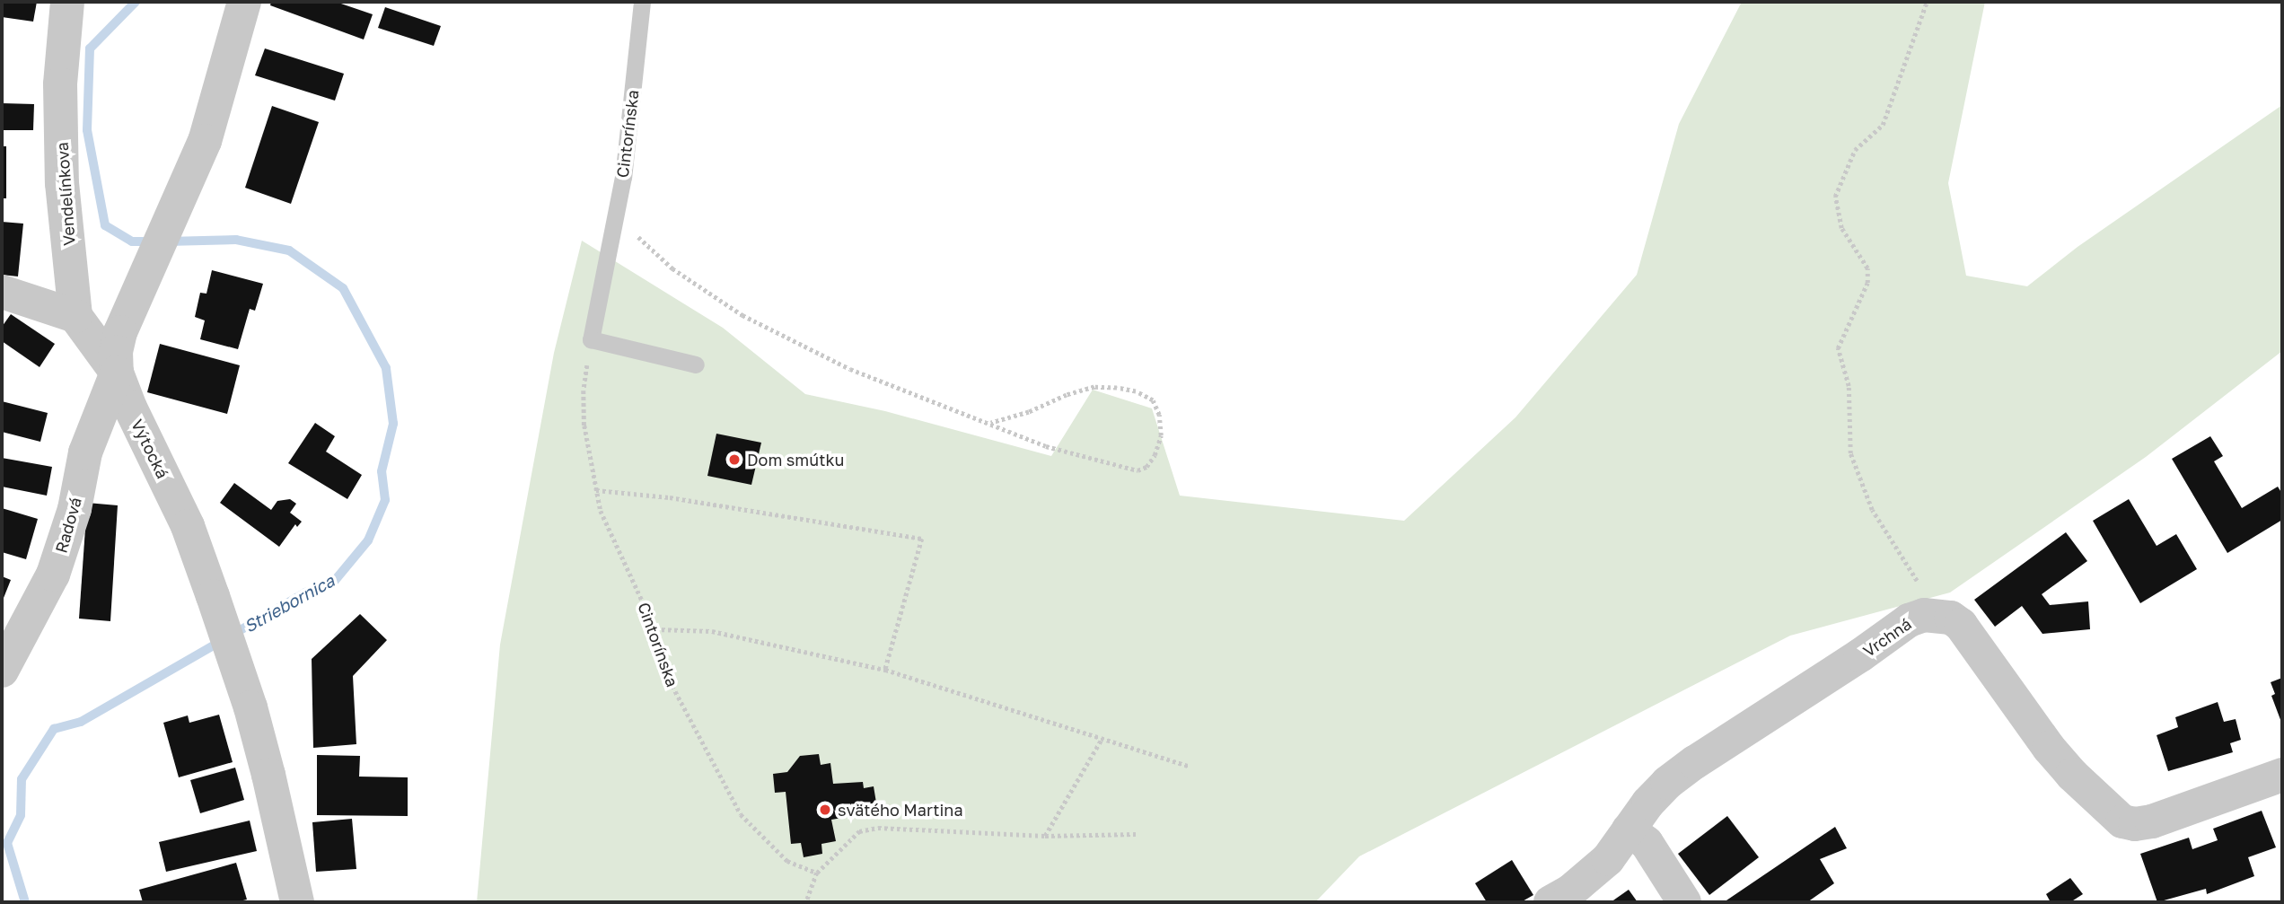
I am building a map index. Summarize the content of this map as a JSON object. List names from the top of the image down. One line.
{"streets":{"street":["Vendelínkova","Výtocká","Radová","Vrchná"],"lane":["Cintorínska"]},"crossings":[["Výtocká","Radová"]],"water":["Striebornica"],"places":["Dom smútku","svätého Martina"]}
